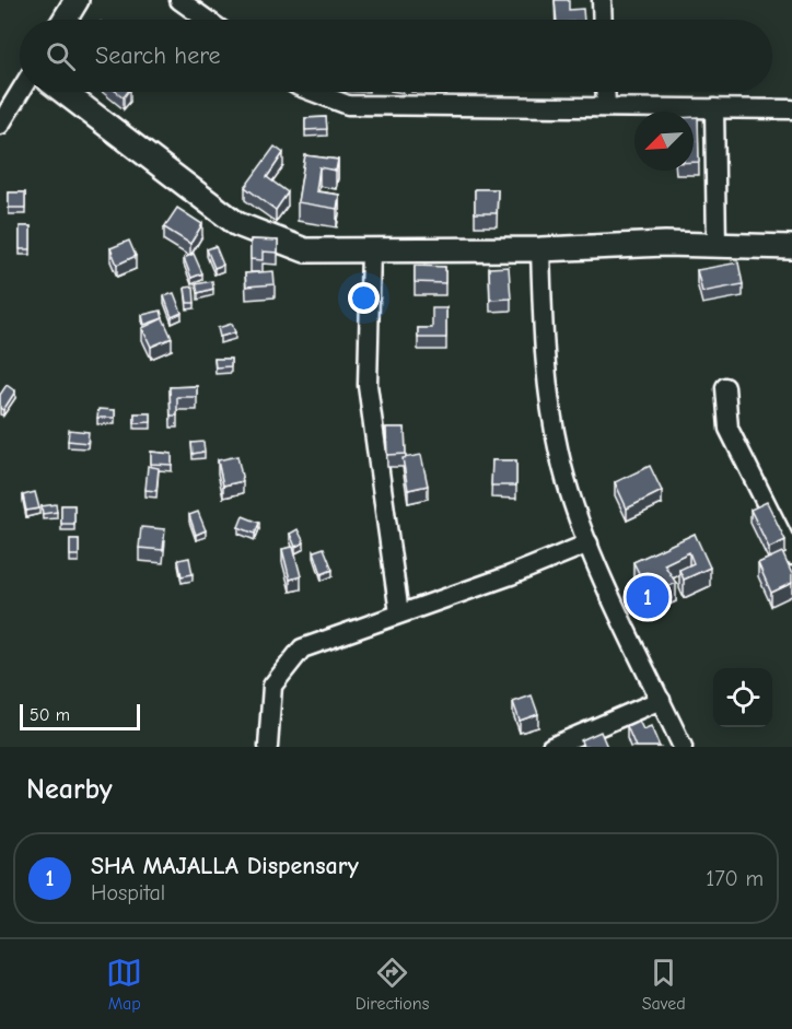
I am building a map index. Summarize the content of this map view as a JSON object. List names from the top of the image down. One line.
{"scale_bar":"50 m","north":"bottom left","page":{"search":"Search here","pins":"1","scale":"50 m","heading":"Nearby","list":[{"mark":"1","name":"SHA MAJALLA Dispensary","note":"Hospital","value":"170 m"}],"nav":["Map","Directions","Saved"]}}
